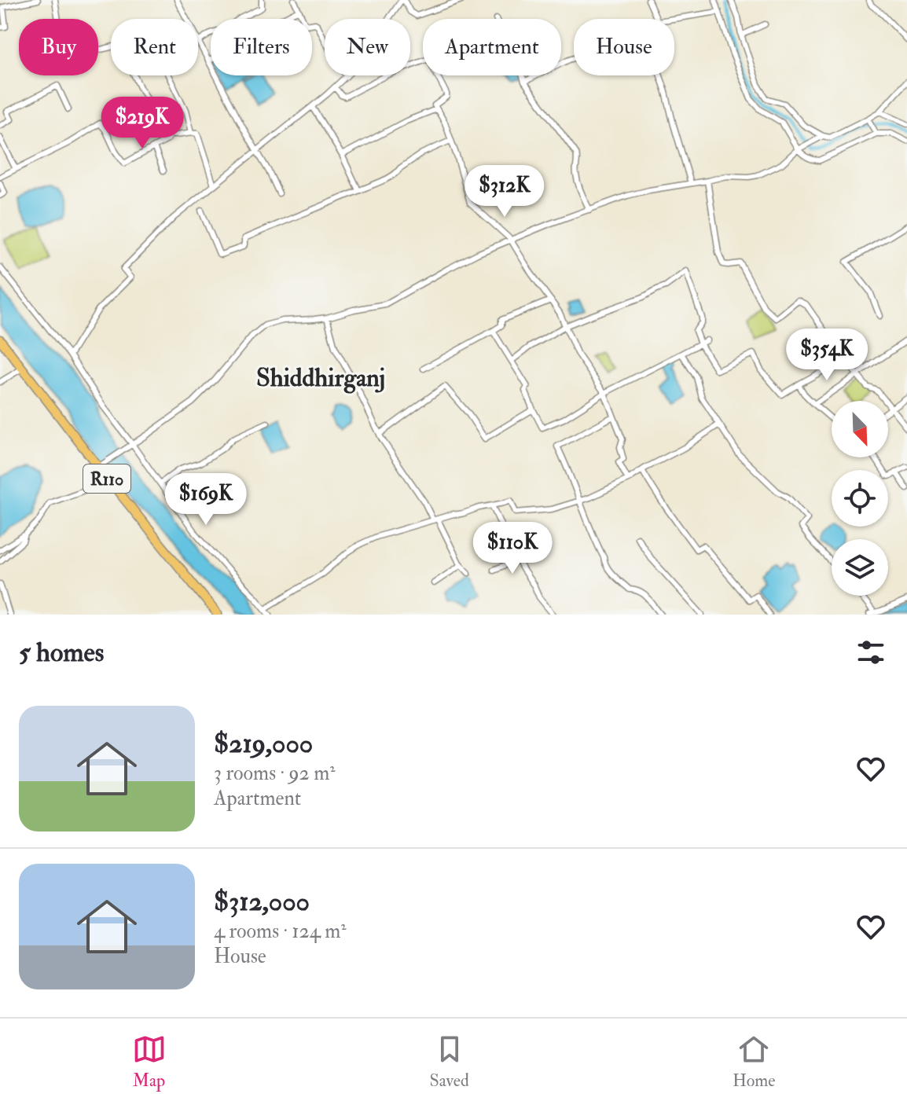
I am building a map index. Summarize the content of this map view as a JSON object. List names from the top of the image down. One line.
{"streets":{"main road":["R110"]},"districts":["Shiddhirganj"],"north":"bottom right","page":{"chip":["Buy","Rent","Filters","New","Apartment","House"],"price":["$219K","$312K","$354K","$169K","$110K"],"heading":"5 homes","list":[{"name":"$219,000","note":"3 rooms · 92 m² · Apartment"},{"name":"$312,000","note":"4 rooms · 124 m² · House"}],"tabs":["Map","Saved","Home"]}}
